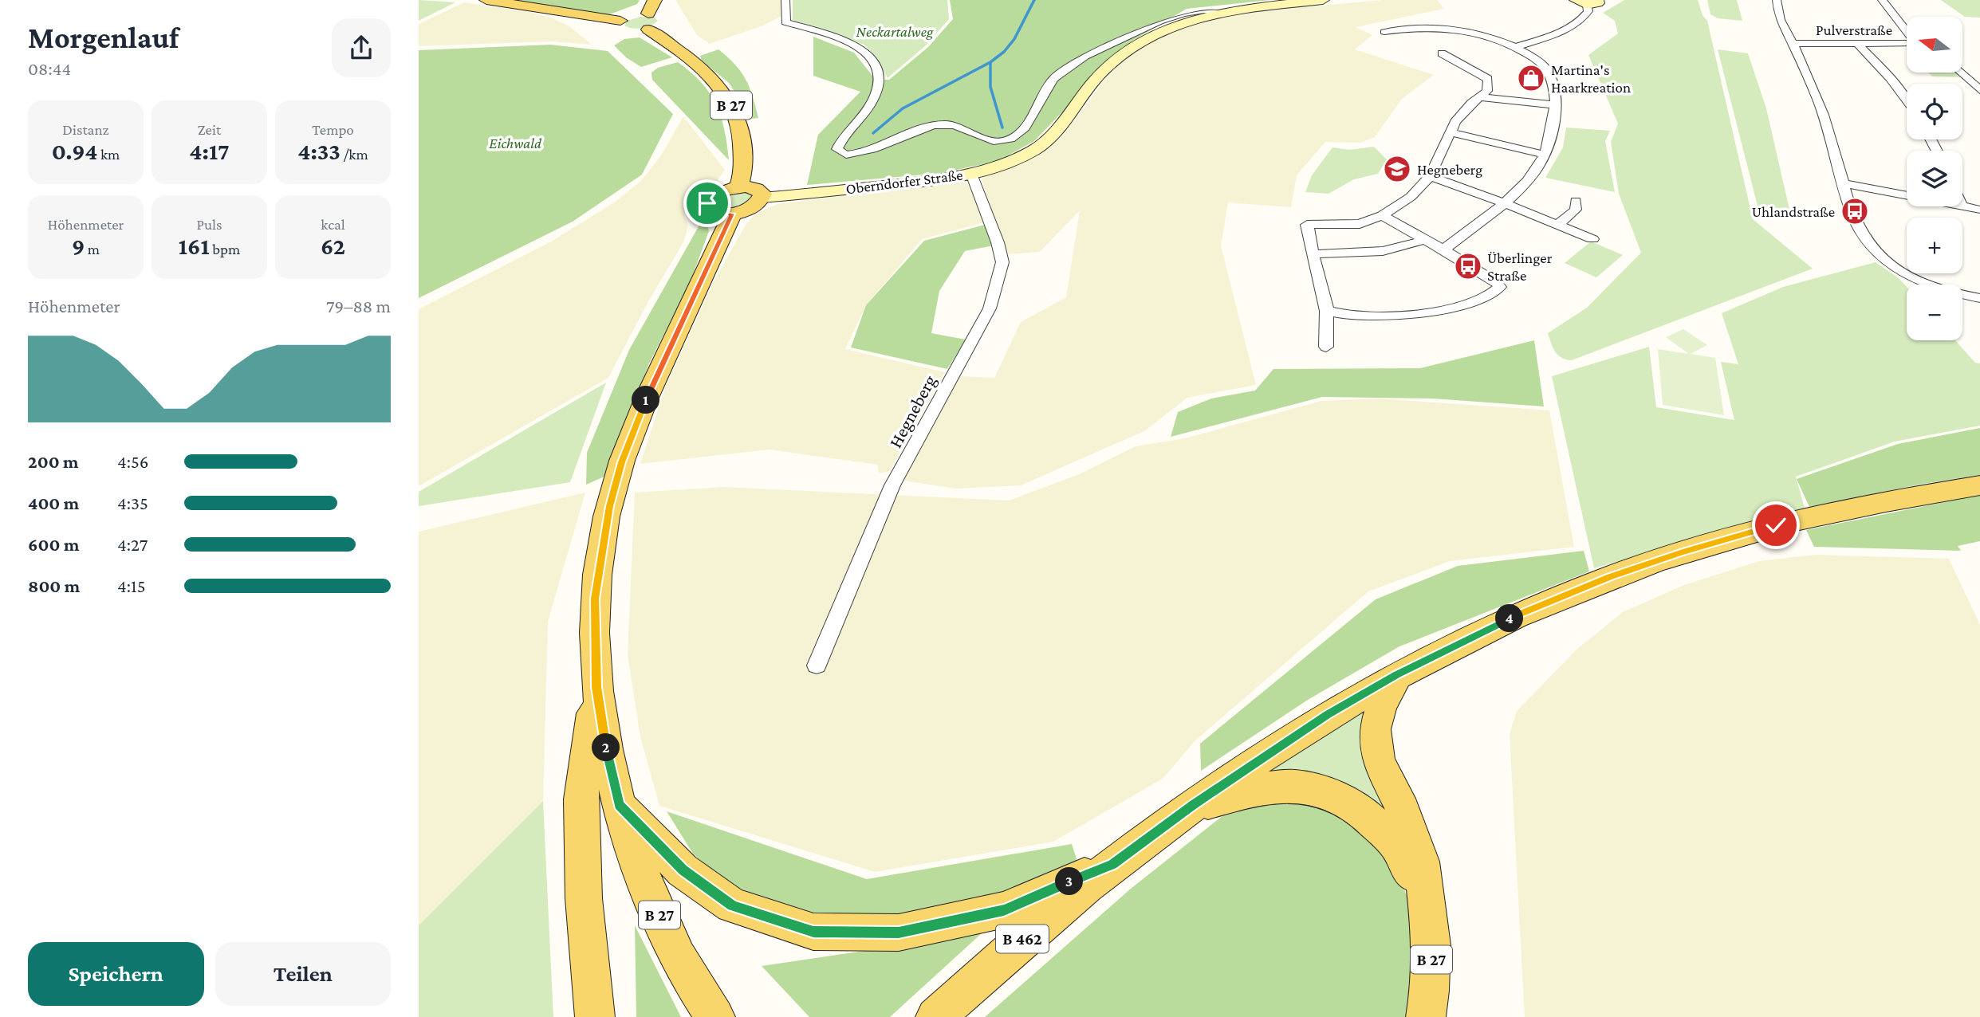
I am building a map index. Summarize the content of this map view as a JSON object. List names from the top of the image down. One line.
{"streets":{"main road":["B 27","B 462"],"street":["Pulverstraße","Oberndorfer Straße","Hegneberg"]},"crossings":[["B 27","B 462"],["Oberndorfer Straße","Hegneberg"]],"parks":["Neckartalweg","Eichwald"],"places":{"shop":["Martina's Haarkreation"],"school or university":["Hegneberg"],"bus stop":["Uhlandstraße","Überlinger Straße"]},"north":"left","page":{"heading":["Morgenlauf","08:44"],"map_buttons":["+","−"],"stats":[["Distanz","0.94 km"],["Zeit","4:17"],["Tempo","4:33 /km"],["Höhenmeter","9 m"],["Puls","161 bpm"],["kcal","62"]],"chart":["Höhenmeter","79–88 m"],"pins":["1","4","2","3"],"list":[{"name":"200 m","note":"4:56"},{"name":"400 m","note":"4:35"},{"name":"600 m","note":"4:27"},{"name":"800 m","note":"4:15"}],"buttons":["Speichern","Teilen"]}}
